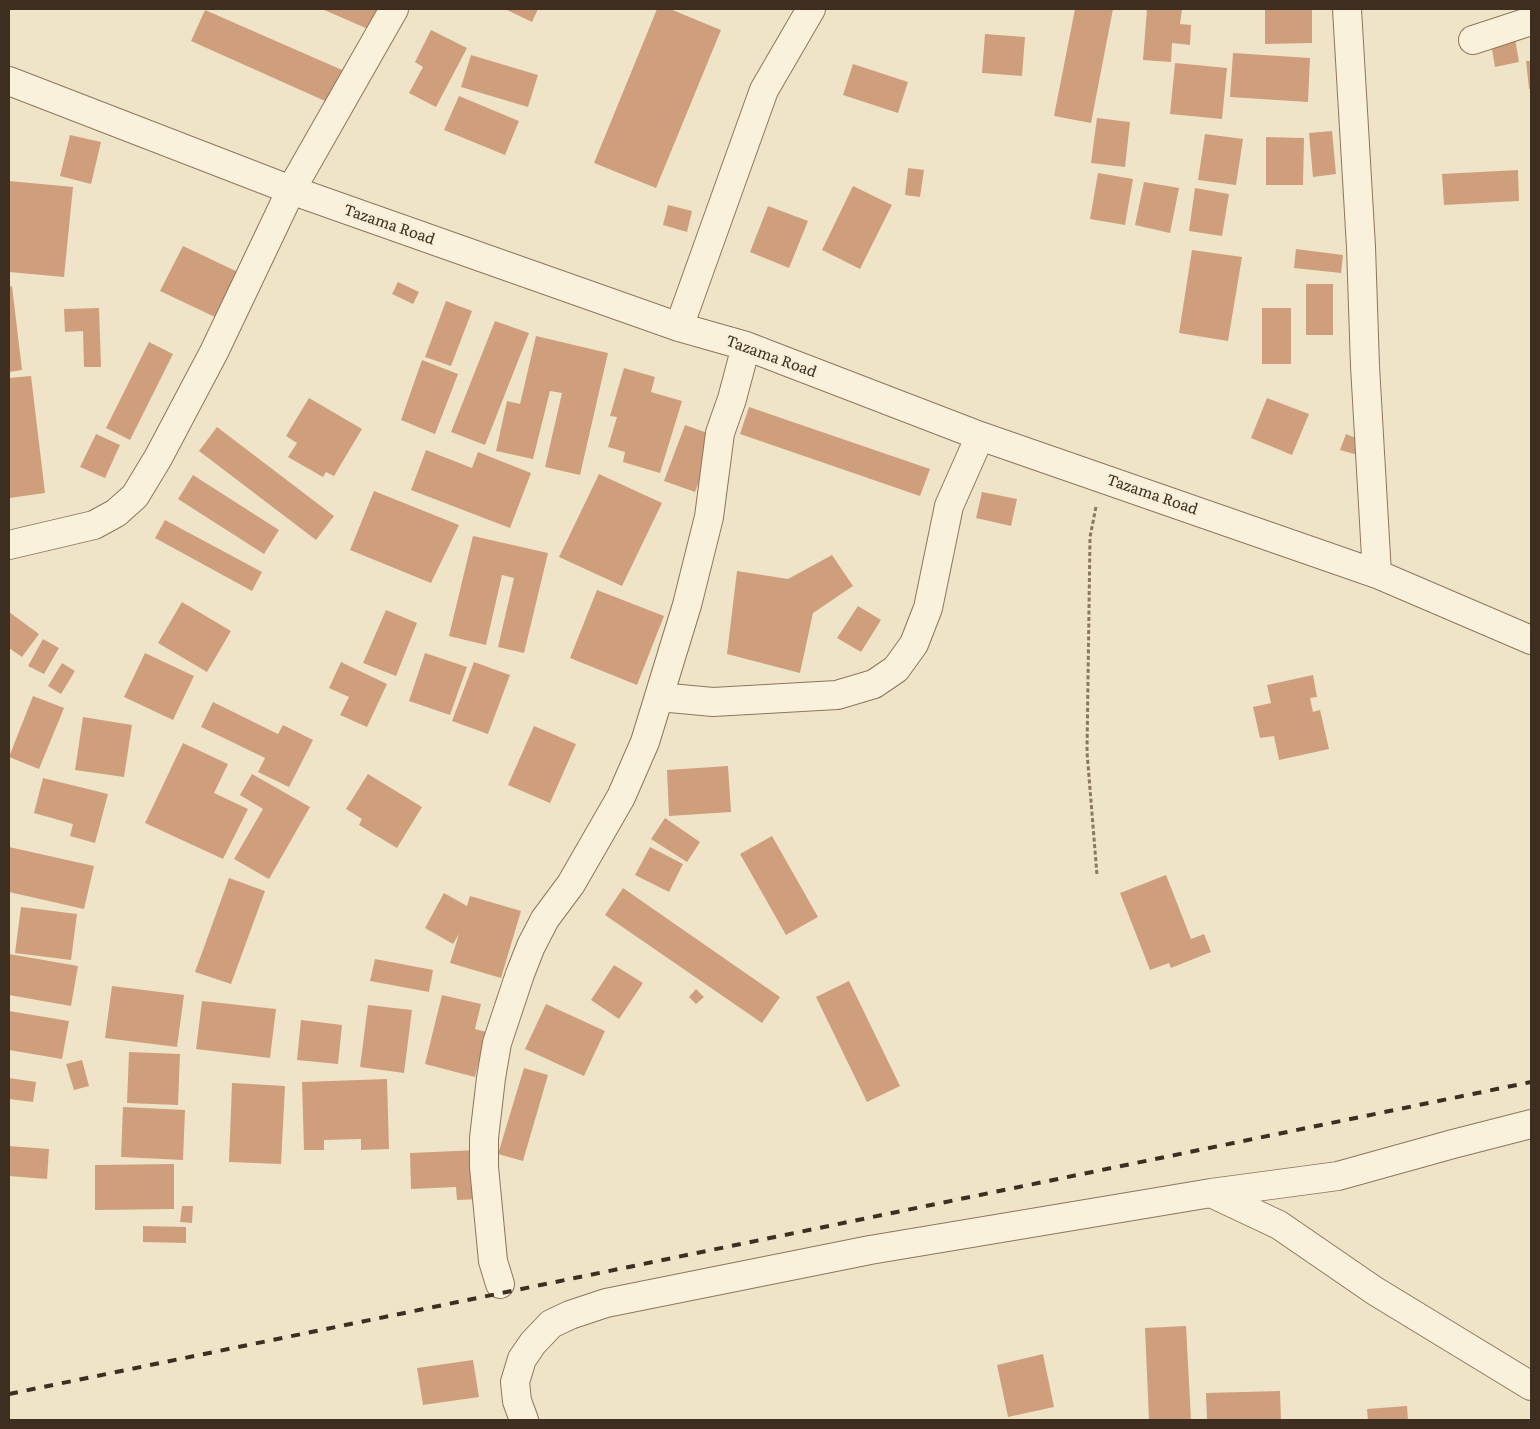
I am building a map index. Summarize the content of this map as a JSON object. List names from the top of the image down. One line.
{"streets":{"street":["Tazama Road"]}}
